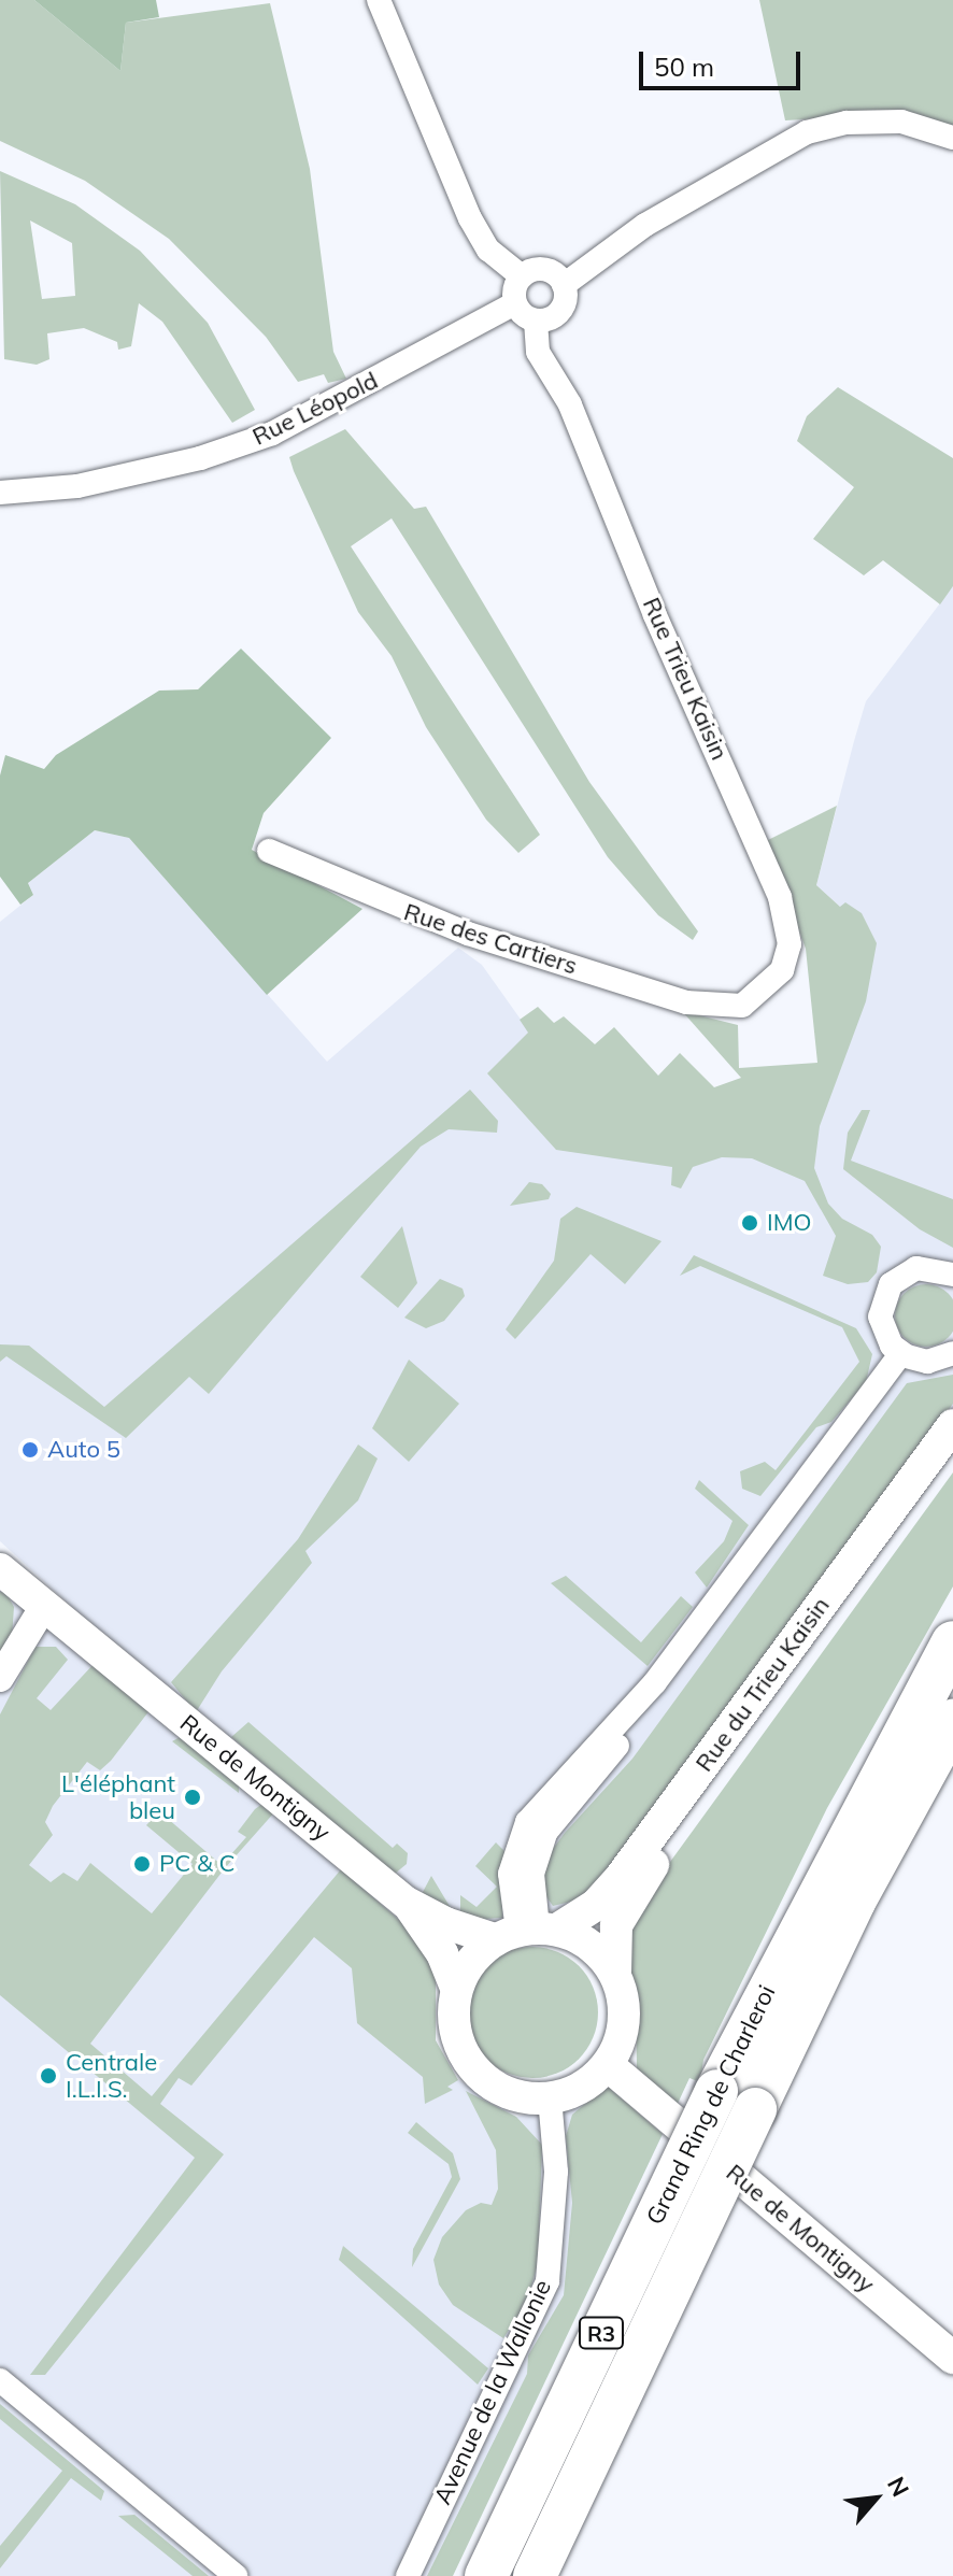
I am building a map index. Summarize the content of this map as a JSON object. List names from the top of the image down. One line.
{"streets":{"highway":["Grand Ring de Charleroi","R3"],"main road":["Rue du Trieu Kaisin","Rue de Montigny"],"street":["Rue Léopold","Rue Trieu Kaisin","Rue des Cartiers","Avenue de la Wallonie"]},"crossings":[["Rue Léopold","Rue Trieu Kaisin"],["Rue Trieu Kaisin","Rue des Cartiers"],["Rue du Trieu Kaisin","Rue de Montigny"],["Rue du Trieu Kaisin","Avenue de la Wallonie"],["Rue de Montigny","Avenue de la Wallonie"]],"places":["IMO","Auto 5","L'éléphant bleu","PC & C","Centrale I.L.I.S."],"scale_bar":"50 m","north":"top right"}
